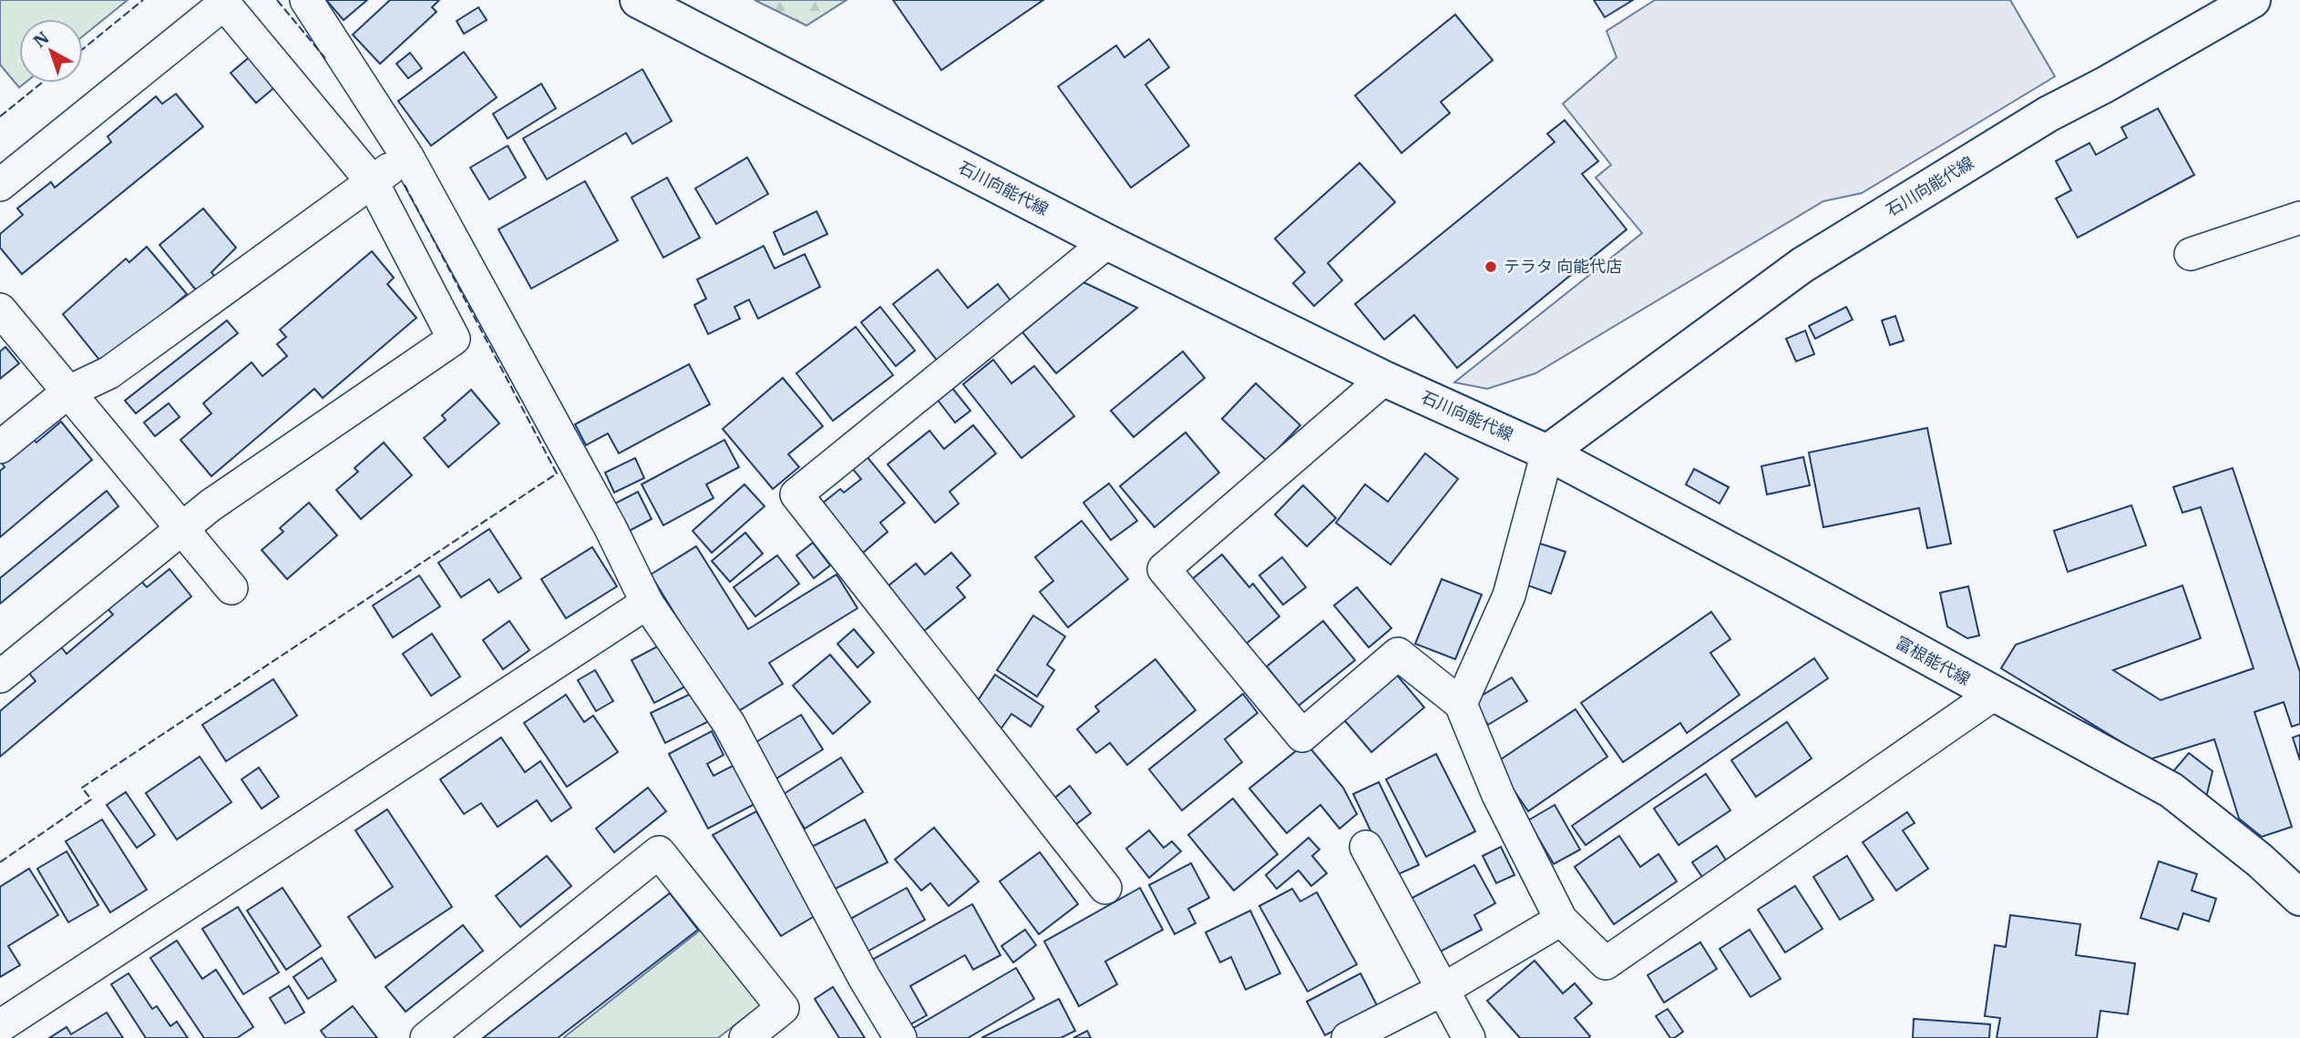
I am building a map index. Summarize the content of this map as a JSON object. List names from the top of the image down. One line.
{"streets":{"main road":["石川向能代線","富根能代線"]},"crossings":[["石川向能代線","富根能代線"]],"places":["テラタ 向能代店"],"north":"top left"}
